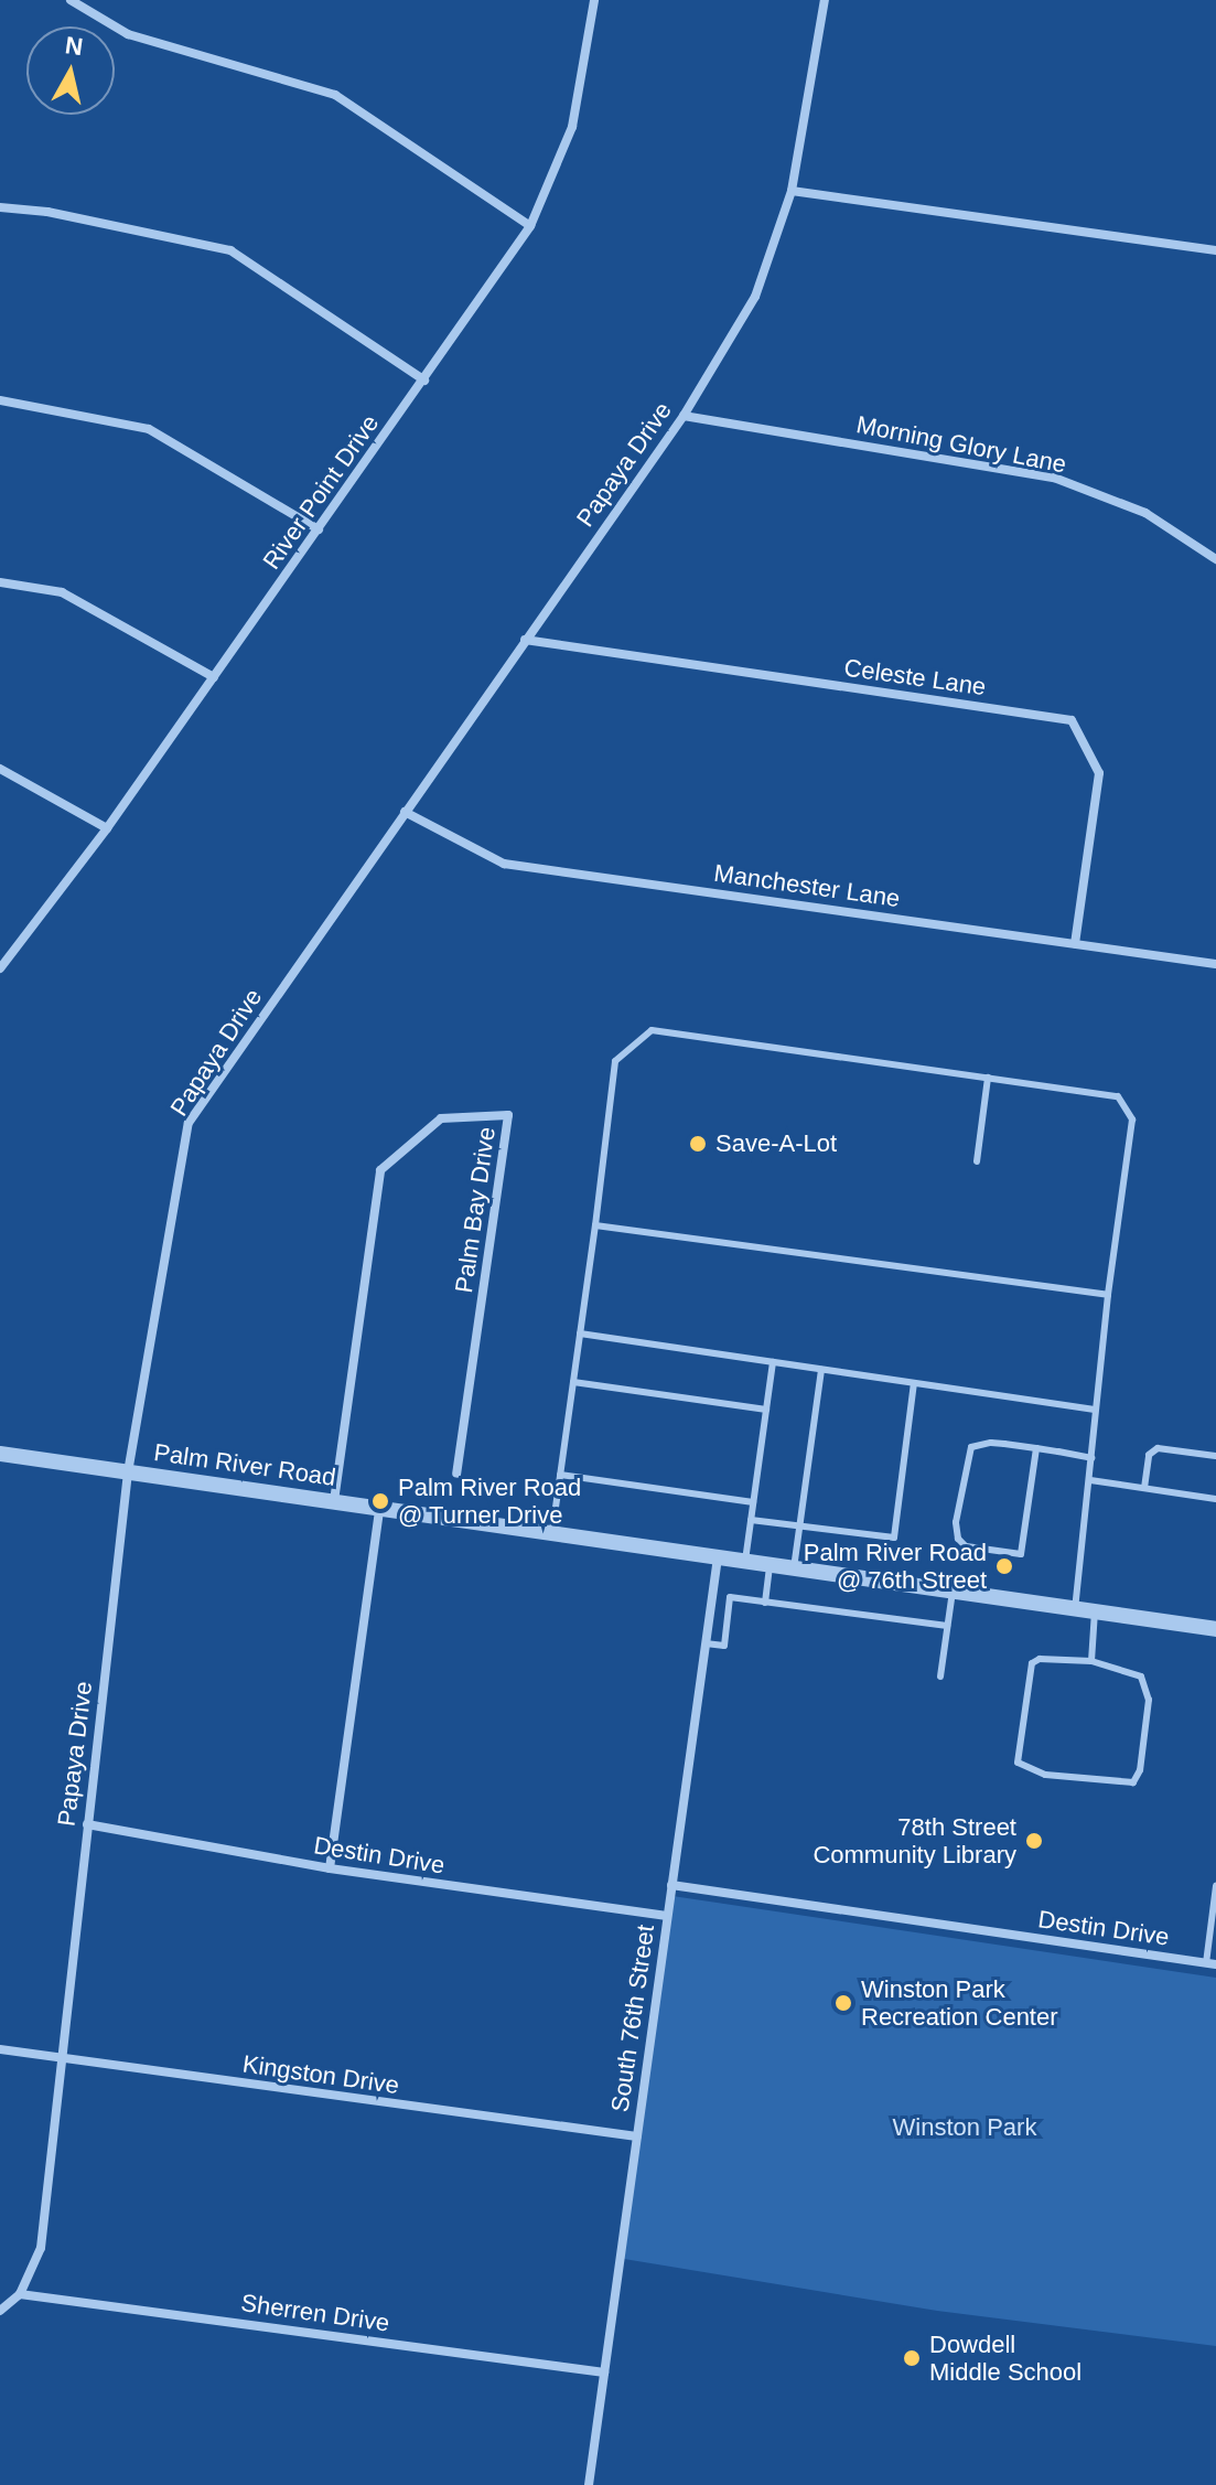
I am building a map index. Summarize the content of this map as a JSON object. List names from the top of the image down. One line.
{"streets":{"street":["Morning Glory Lane","Papaya Drive","River Point Drive","Celeste Lane","Manchester Lane","Palm Bay Drive","Palm River Road","Destin Drive","South 76th Street","Kingston Drive","Sherren Drive"]},"crossings":[["Morning Glory Lane","Papaya Drive"],["Papaya Drive","Celeste Lane"],["Papaya Drive","Manchester Lane"],["Papaya Drive","Palm River Road"],["Papaya Drive","Destin Drive"],["Papaya Drive","Kingston Drive"],["Papaya Drive","Sherren Drive"],["Celeste Lane","Manchester Lane"],["Palm Bay Drive","Palm River Road"],["Palm River Road","South 76th Street"],["Destin Drive","South 76th Street"],["South 76th Street","Kingston Drive"],["South 76th Street","Sherren Drive"]],"parks":["Winston Park"],"places":["Save-A-Lot","Palm River Road @ Turner Drive","Palm River Road @ 76th Street","78th Street Community Library","Winston Park Recreation Center","Dowdell Middle School"],"north":"top"}
